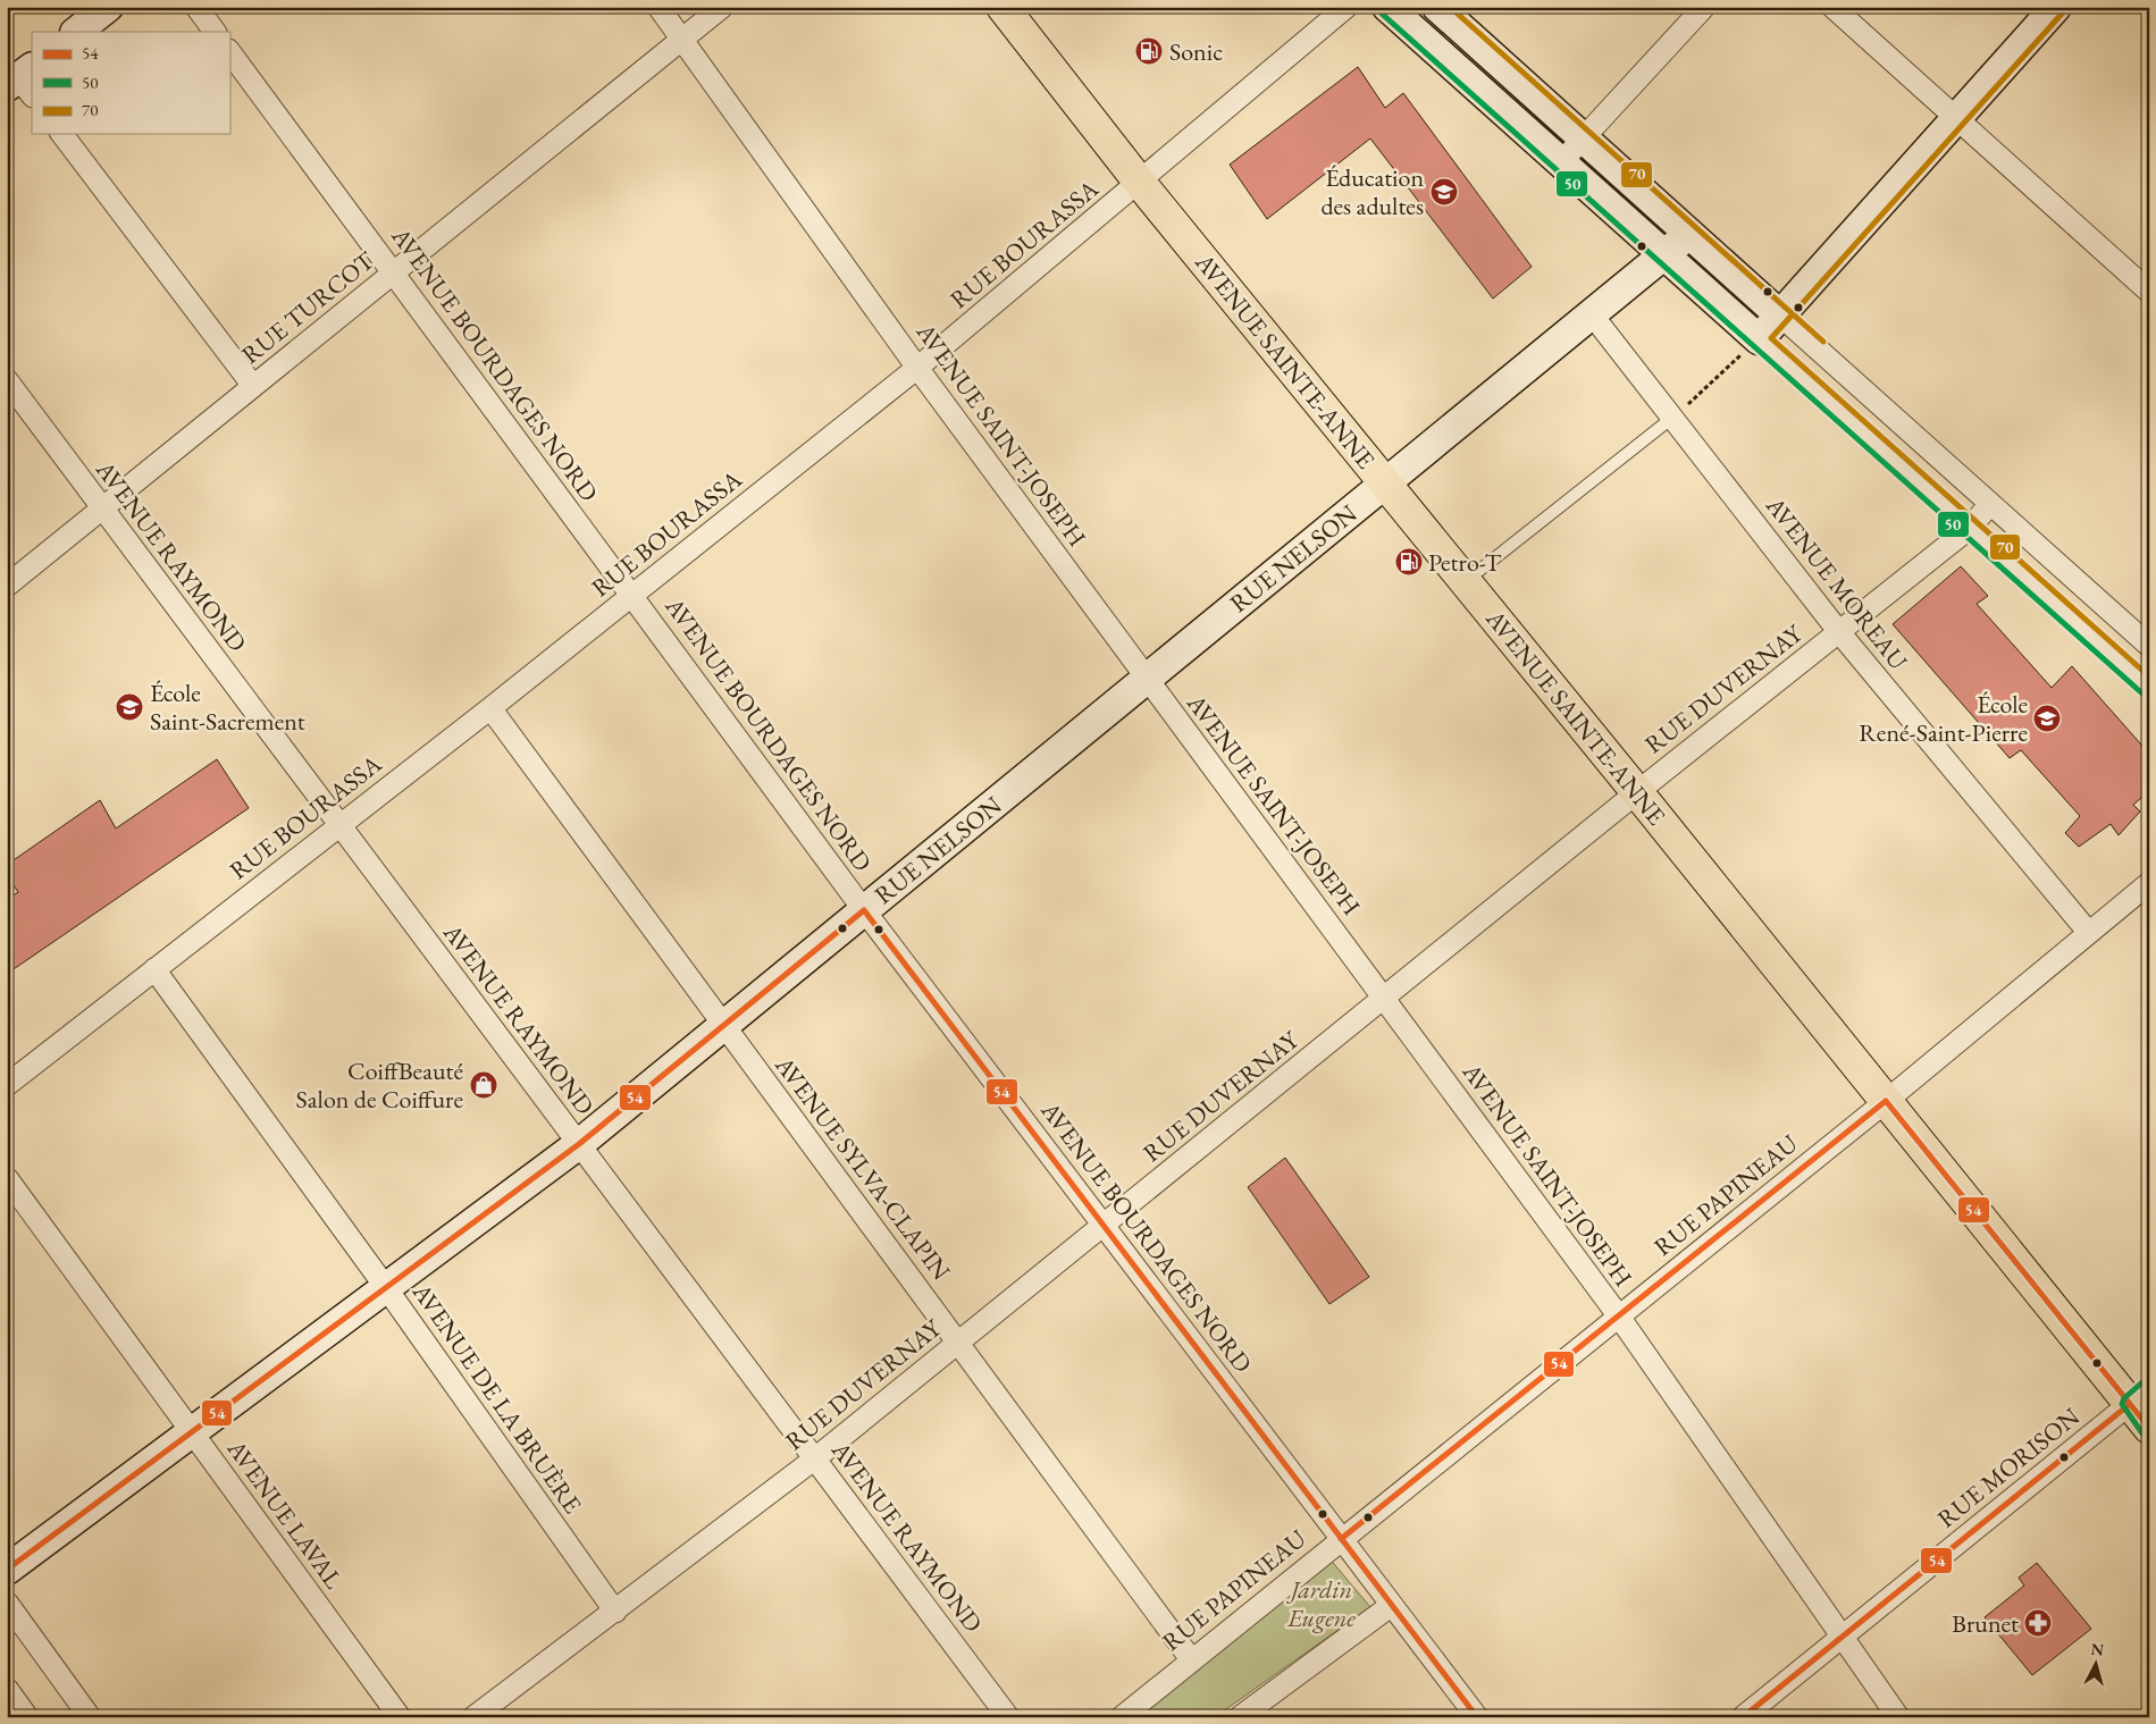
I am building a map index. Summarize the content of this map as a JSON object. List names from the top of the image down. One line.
{"streets":{"main road":["AVENUE SAINTE-ANNE"],"street":["RUE BOURASSA","RUE TURCOT","AVENUE BOURDAGES NORD","AVENUE SAINT-JOSEPH","AVENUE RAYMOND","RUE NELSON","AVENUE MOREAU","RUE DUVERNAY","AVENUE SYLVA-CLAPIN","RUE PAPINEAU","AVENUE DE LA BRUÈRE","RUE MORISON","AVENUE LAVAL"]},"crossings":[["RUE BOURASSA","AVENUE SAINTE-ANNE"],["RUE BOURASSA","AVENUE BOURDAGES NORD"],["RUE BOURASSA","AVENUE SAINT-JOSEPH"],["RUE BOURASSA","AVENUE RAYMOND"],["RUE BOURASSA","AVENUE SYLVA-CLAPIN"],["RUE BOURASSA","AVENUE DE LA BRUÈRE"],["RUE TURCOT","AVENUE BOURDAGES NORD"],["RUE TURCOT","AVENUE SAINT-JOSEPH"],["RUE TURCOT","AVENUE RAYMOND"],["AVENUE SAINTE-ANNE","RUE NELSON"],["AVENUE SAINTE-ANNE","RUE DUVERNAY"],["AVENUE SAINTE-ANNE","RUE PAPINEAU"],["AVENUE SAINTE-ANNE","RUE MORISON"],["AVENUE BOURDAGES NORD","RUE NELSON"],["AVENUE BOURDAGES NORD","RUE DUVERNAY"],["AVENUE BOURDAGES NORD","RUE PAPINEAU"],["AVENUE SAINT-JOSEPH","RUE NELSON"],["AVENUE SAINT-JOSEPH","RUE DUVERNAY"],["AVENUE SAINT-JOSEPH","RUE PAPINEAU"],["AVENUE SAINT-JOSEPH","RUE MORISON"],["AVENUE RAYMOND","RUE NELSON"],["AVENUE RAYMOND","RUE DUVERNAY"],["RUE NELSON","AVENUE MOREAU"],["RUE NELSON","AVENUE SYLVA-CLAPIN"],["RUE NELSON","AVENUE DE LA BRUÈRE"],["RUE NELSON","AVENUE LAVAL"],["AVENUE MOREAU","RUE DUVERNAY"],["AVENUE MOREAU","RUE PAPINEAU"],["RUE DUVERNAY","AVENUE SYLVA-CLAPIN"],["RUE DUVERNAY","AVENUE DE LA BRUÈRE"],["AVENUE SYLVA-CLAPIN","RUE PAPINEAU"]],"parks":["Jardin Eugene"],"places":{"fuel station":["Sonic","Petro-T"],"school or university":["Éducation des adultes","École Saint-Sacrement","École René-Saint-Pierre"],"shop":["CoiffBeauté Salon de Coiffure"],"pharmacy":["Brunet"]},"lines":["transit line 70","transit line 50","transit line 54"],"legend":["54","50","70"],"north":"top"}
